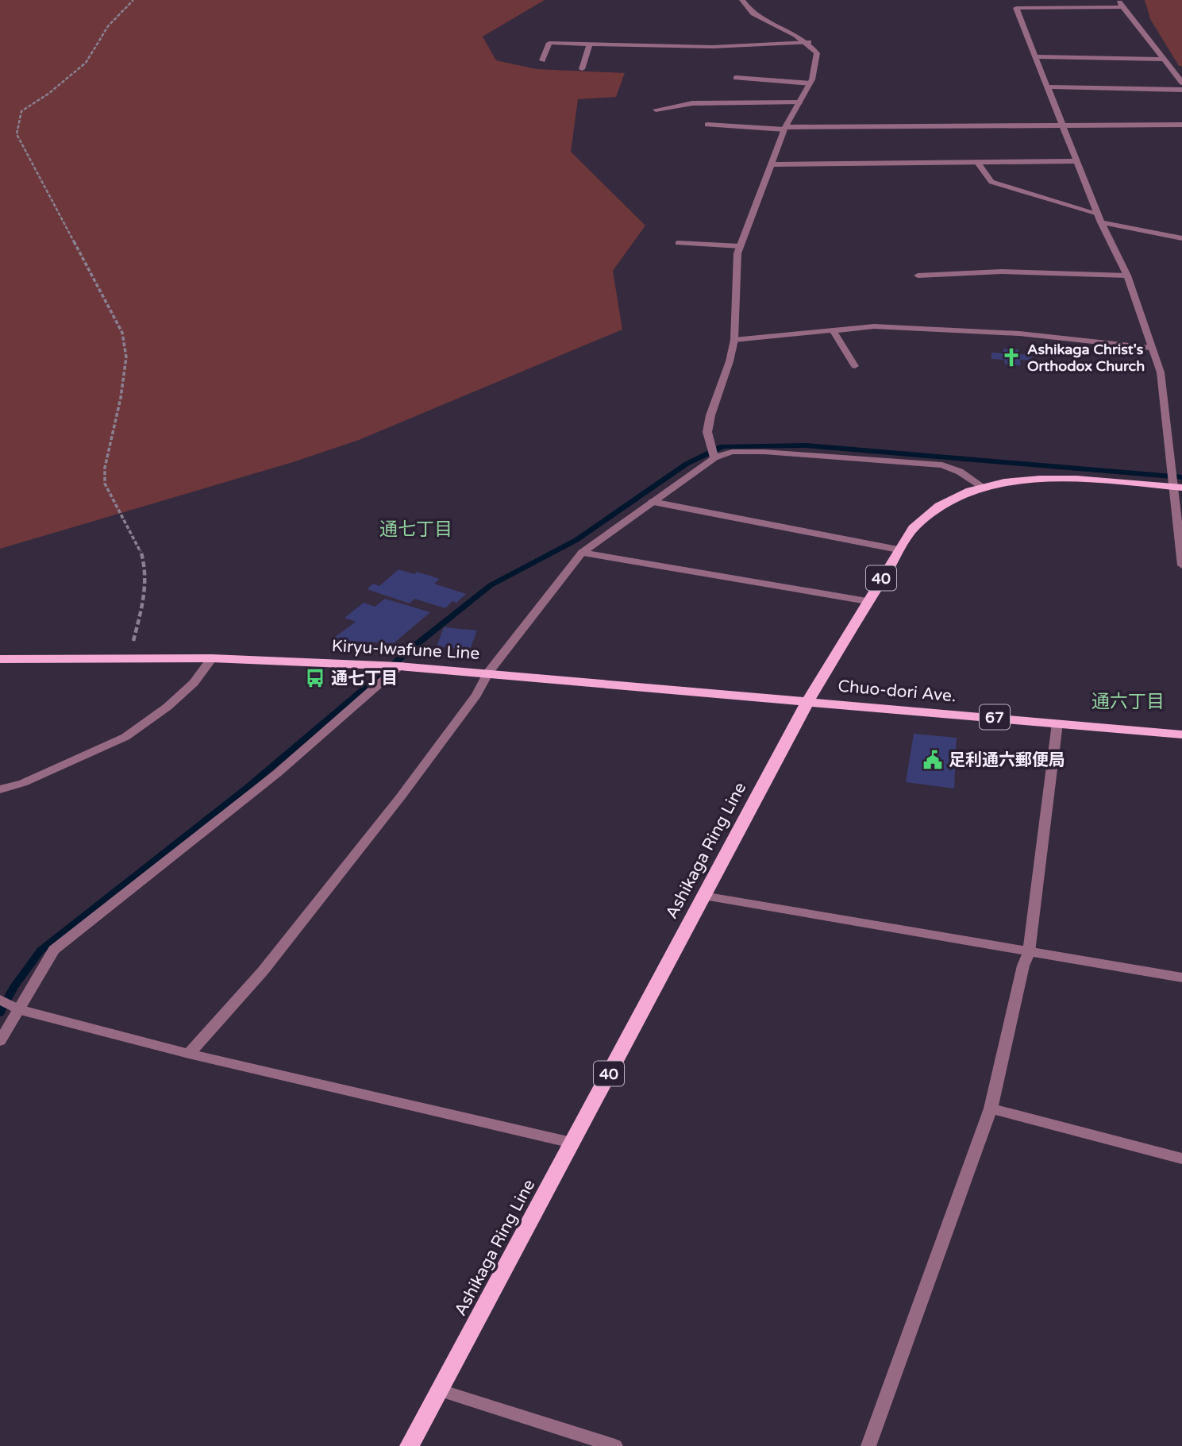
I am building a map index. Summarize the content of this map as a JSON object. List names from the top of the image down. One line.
{"streets":{"main road":["40","Kiryu-Iwafune Line","Chuo-dori Ave.","67","Ashikaga Ring Line"]},"crossings":[["Kiryu-Iwafune Line","Chuo-dori Ave."],["Kiryu-Iwafune Line","Ashikaga Ring Line"],["Chuo-dori Ave.","Ashikaga Ring Line"]],"districts":["通七丁目","通六丁目"],"places":{"church":["Ashikaga Christ's Orthodox Church"],"bus stop":["通七丁目"],"public building":["足利通六郵便局"]}}
